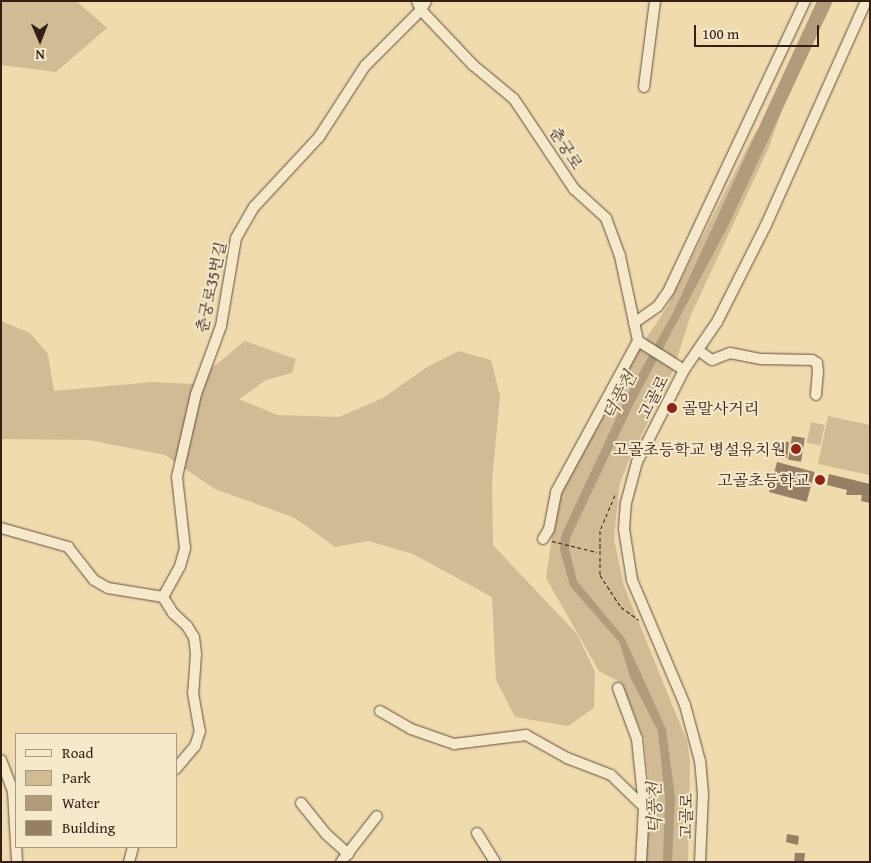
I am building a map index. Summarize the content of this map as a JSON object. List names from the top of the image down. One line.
{"streets":{"street":["춘궁로","춘궁로35번길","고골로"]},"crossings":[["춘궁로","춘궁로35번길"]],"water":["덕풍천"],"places":["골말사거리","고골초등학교 병설유치원","고골초등학교"],"legend":["Road","Park","Water","Building"],"scale_bar":"100 m","north":"bottom"}
